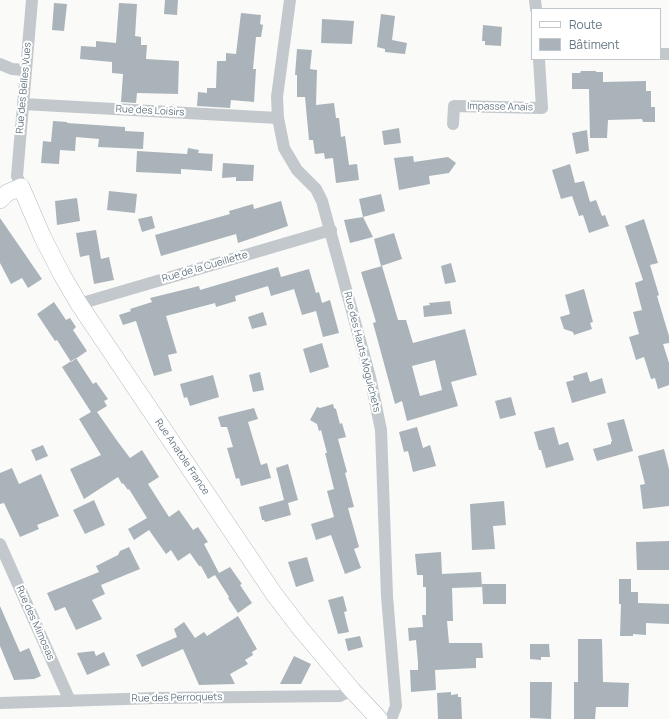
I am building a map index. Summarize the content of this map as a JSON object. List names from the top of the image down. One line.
{"streets":{"street":["Rue des Belles Vues","Impasse Anaïs","Rue des Loisirs","Rue de la Cueillette","Rue des Hauts Moguichets","Rue Anatole France","Rue des Mimosas","Rue des Perroquets"]},"crossings":[["Rue des Belles Vues","Rue des Loisirs"],["Rue des Belles Vues","Rue Anatole France"],["Rue des Loisirs","Rue des Hauts Moguichets"],["Rue de la Cueillette","Rue des Hauts Moguichets"],["Rue de la Cueillette","Rue Anatole France"],["Rue Anatole France","Rue des Perroquets"],["Rue des Mimosas","Rue des Perroquets"]],"legend":["Route","Bâtiment"]}
